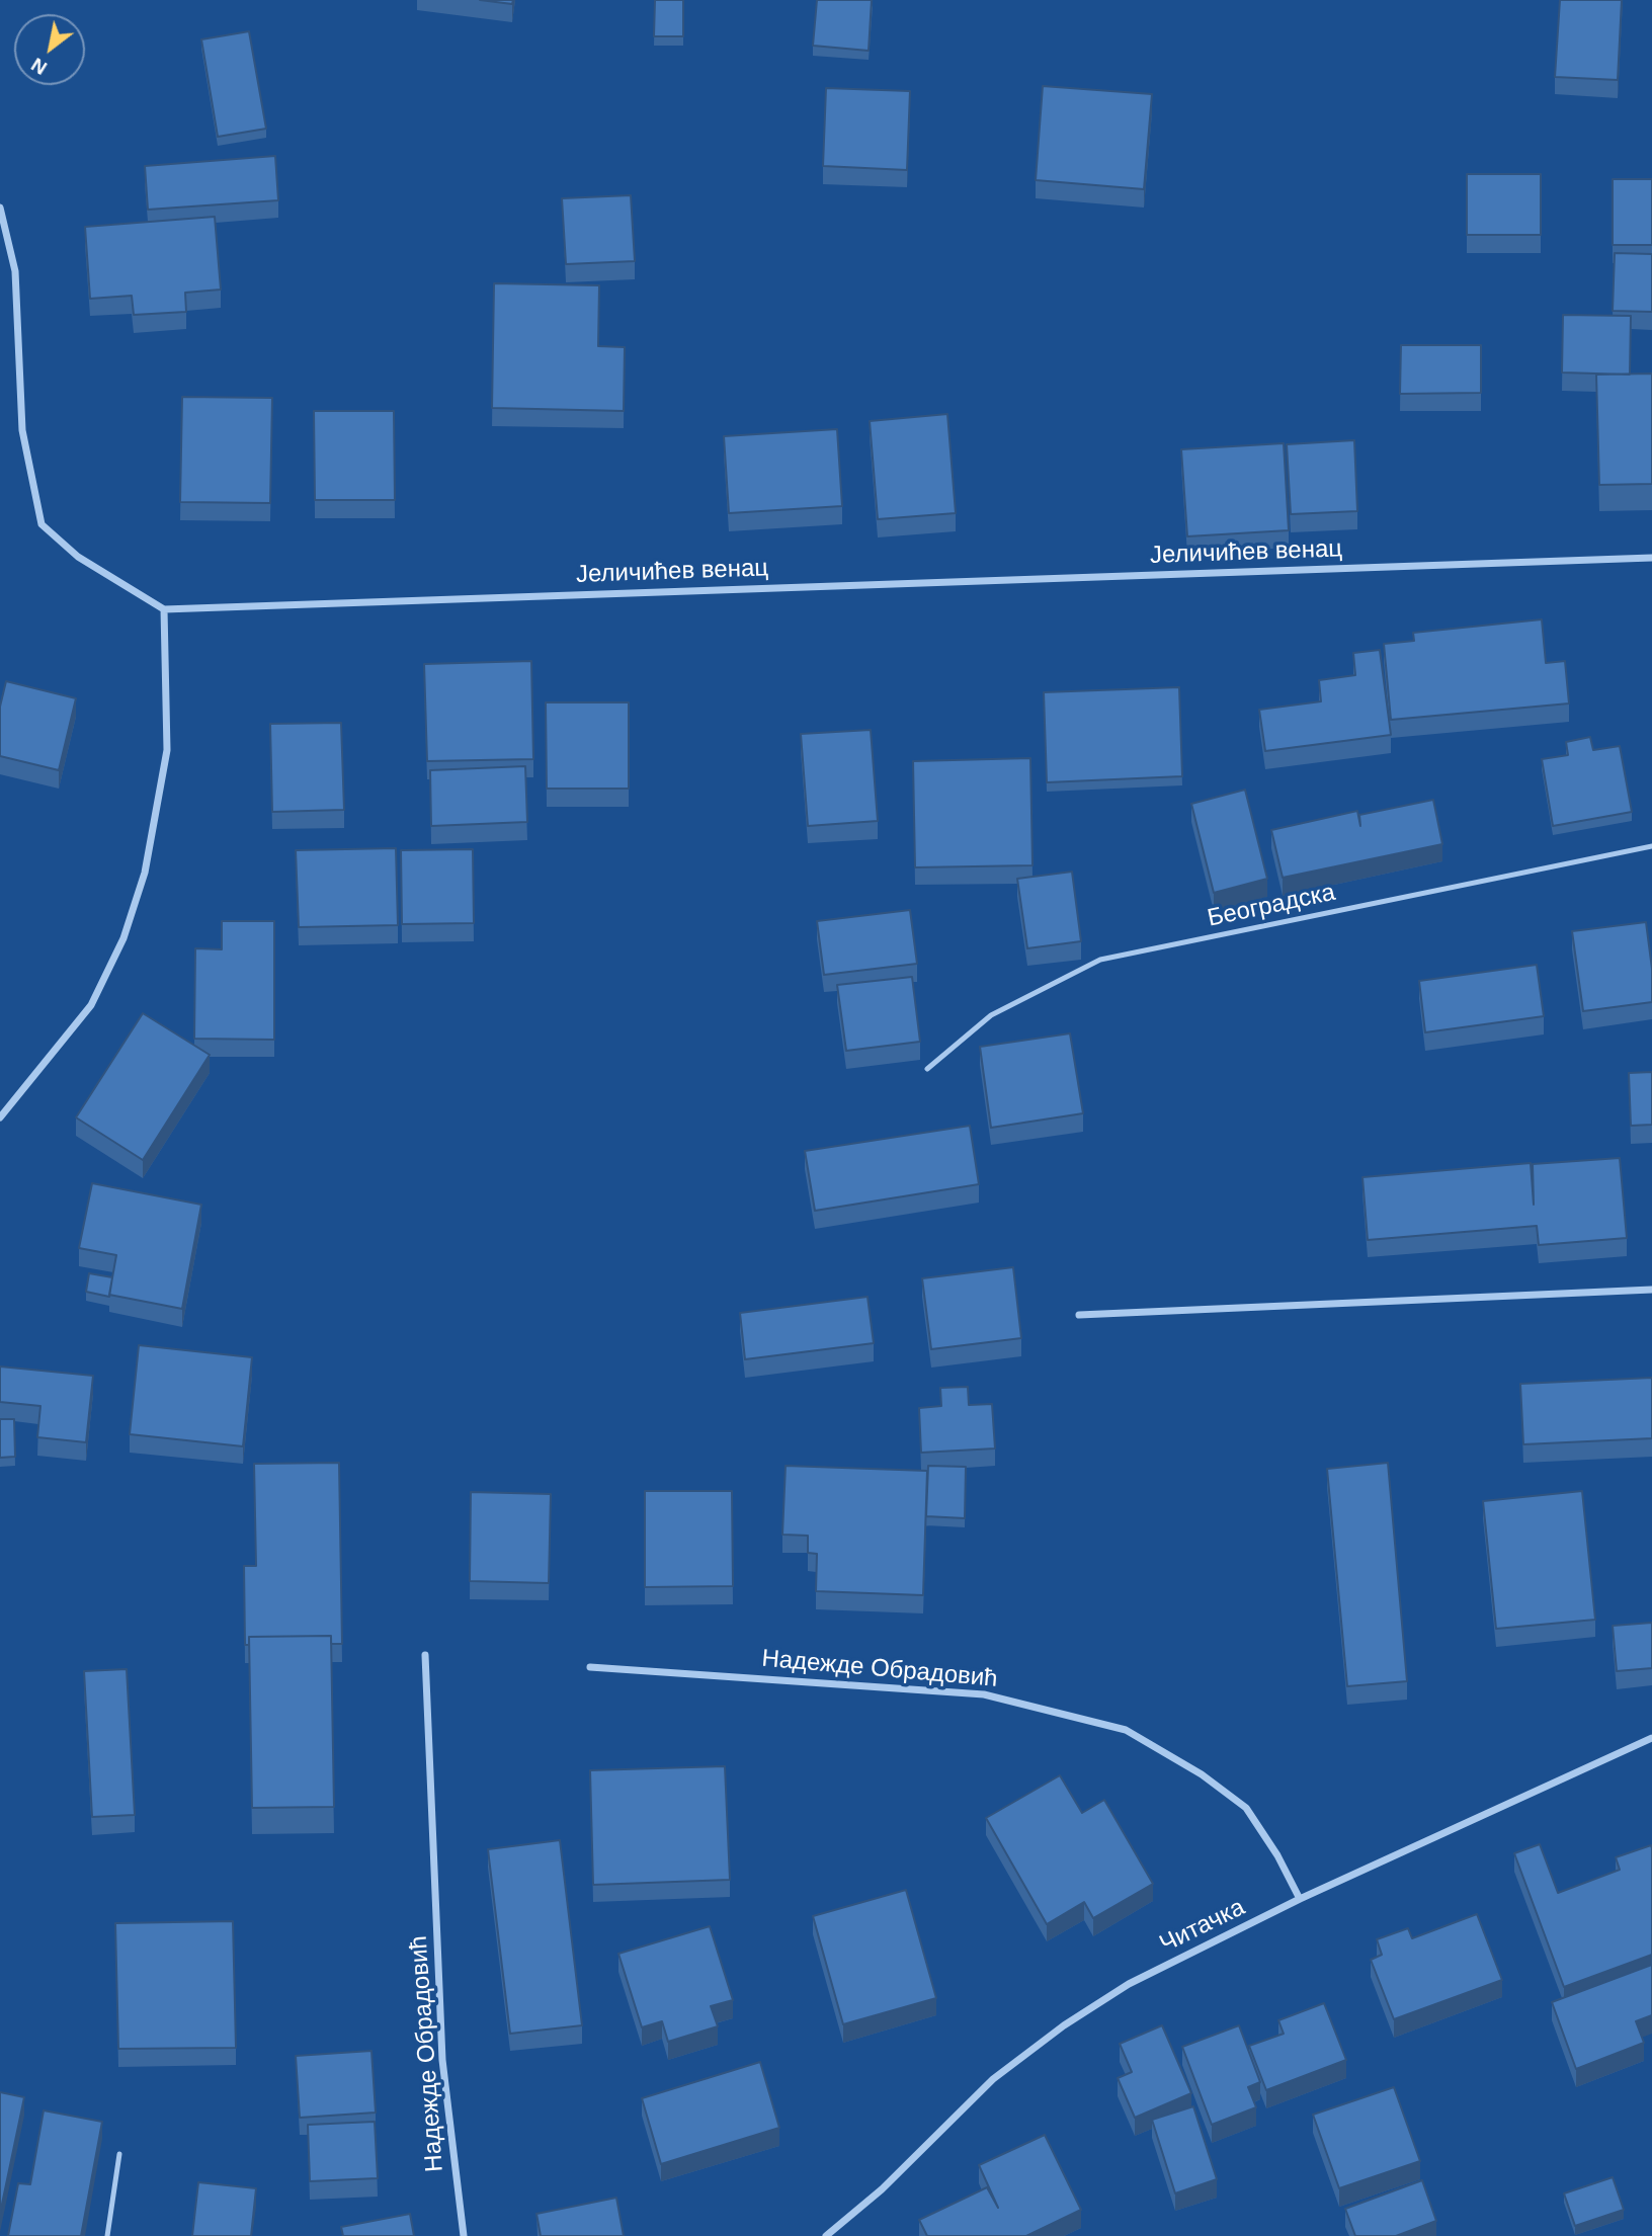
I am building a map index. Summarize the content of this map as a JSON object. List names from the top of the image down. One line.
{"streets":{"street":["Јеличићев венац","Надежде Обрадовић","Читачка"],"lane":["Београдска"]},"crossings":[["Надежде Обрадовић","Читачка"]],"north":"bottom left"}
